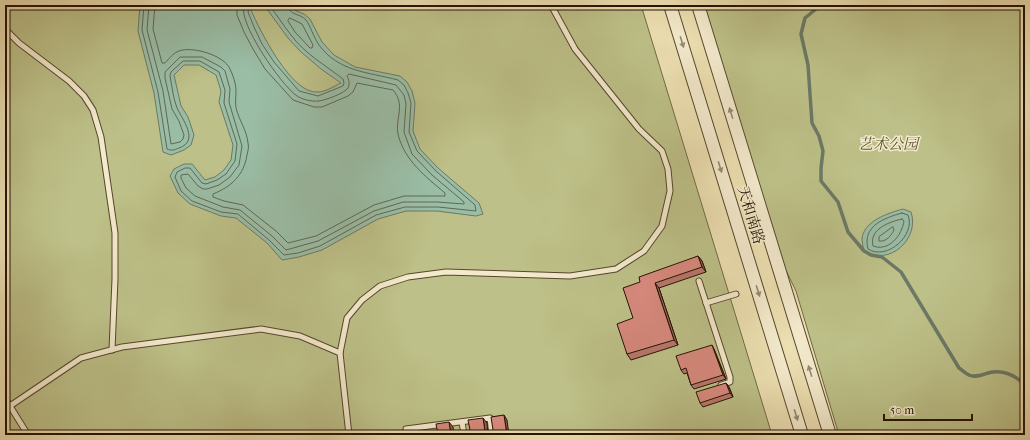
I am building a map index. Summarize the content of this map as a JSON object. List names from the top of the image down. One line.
{"streets":{"street":["天和南路"]},"parks":["艺术公园"],"scale_bar":"50 m"}
